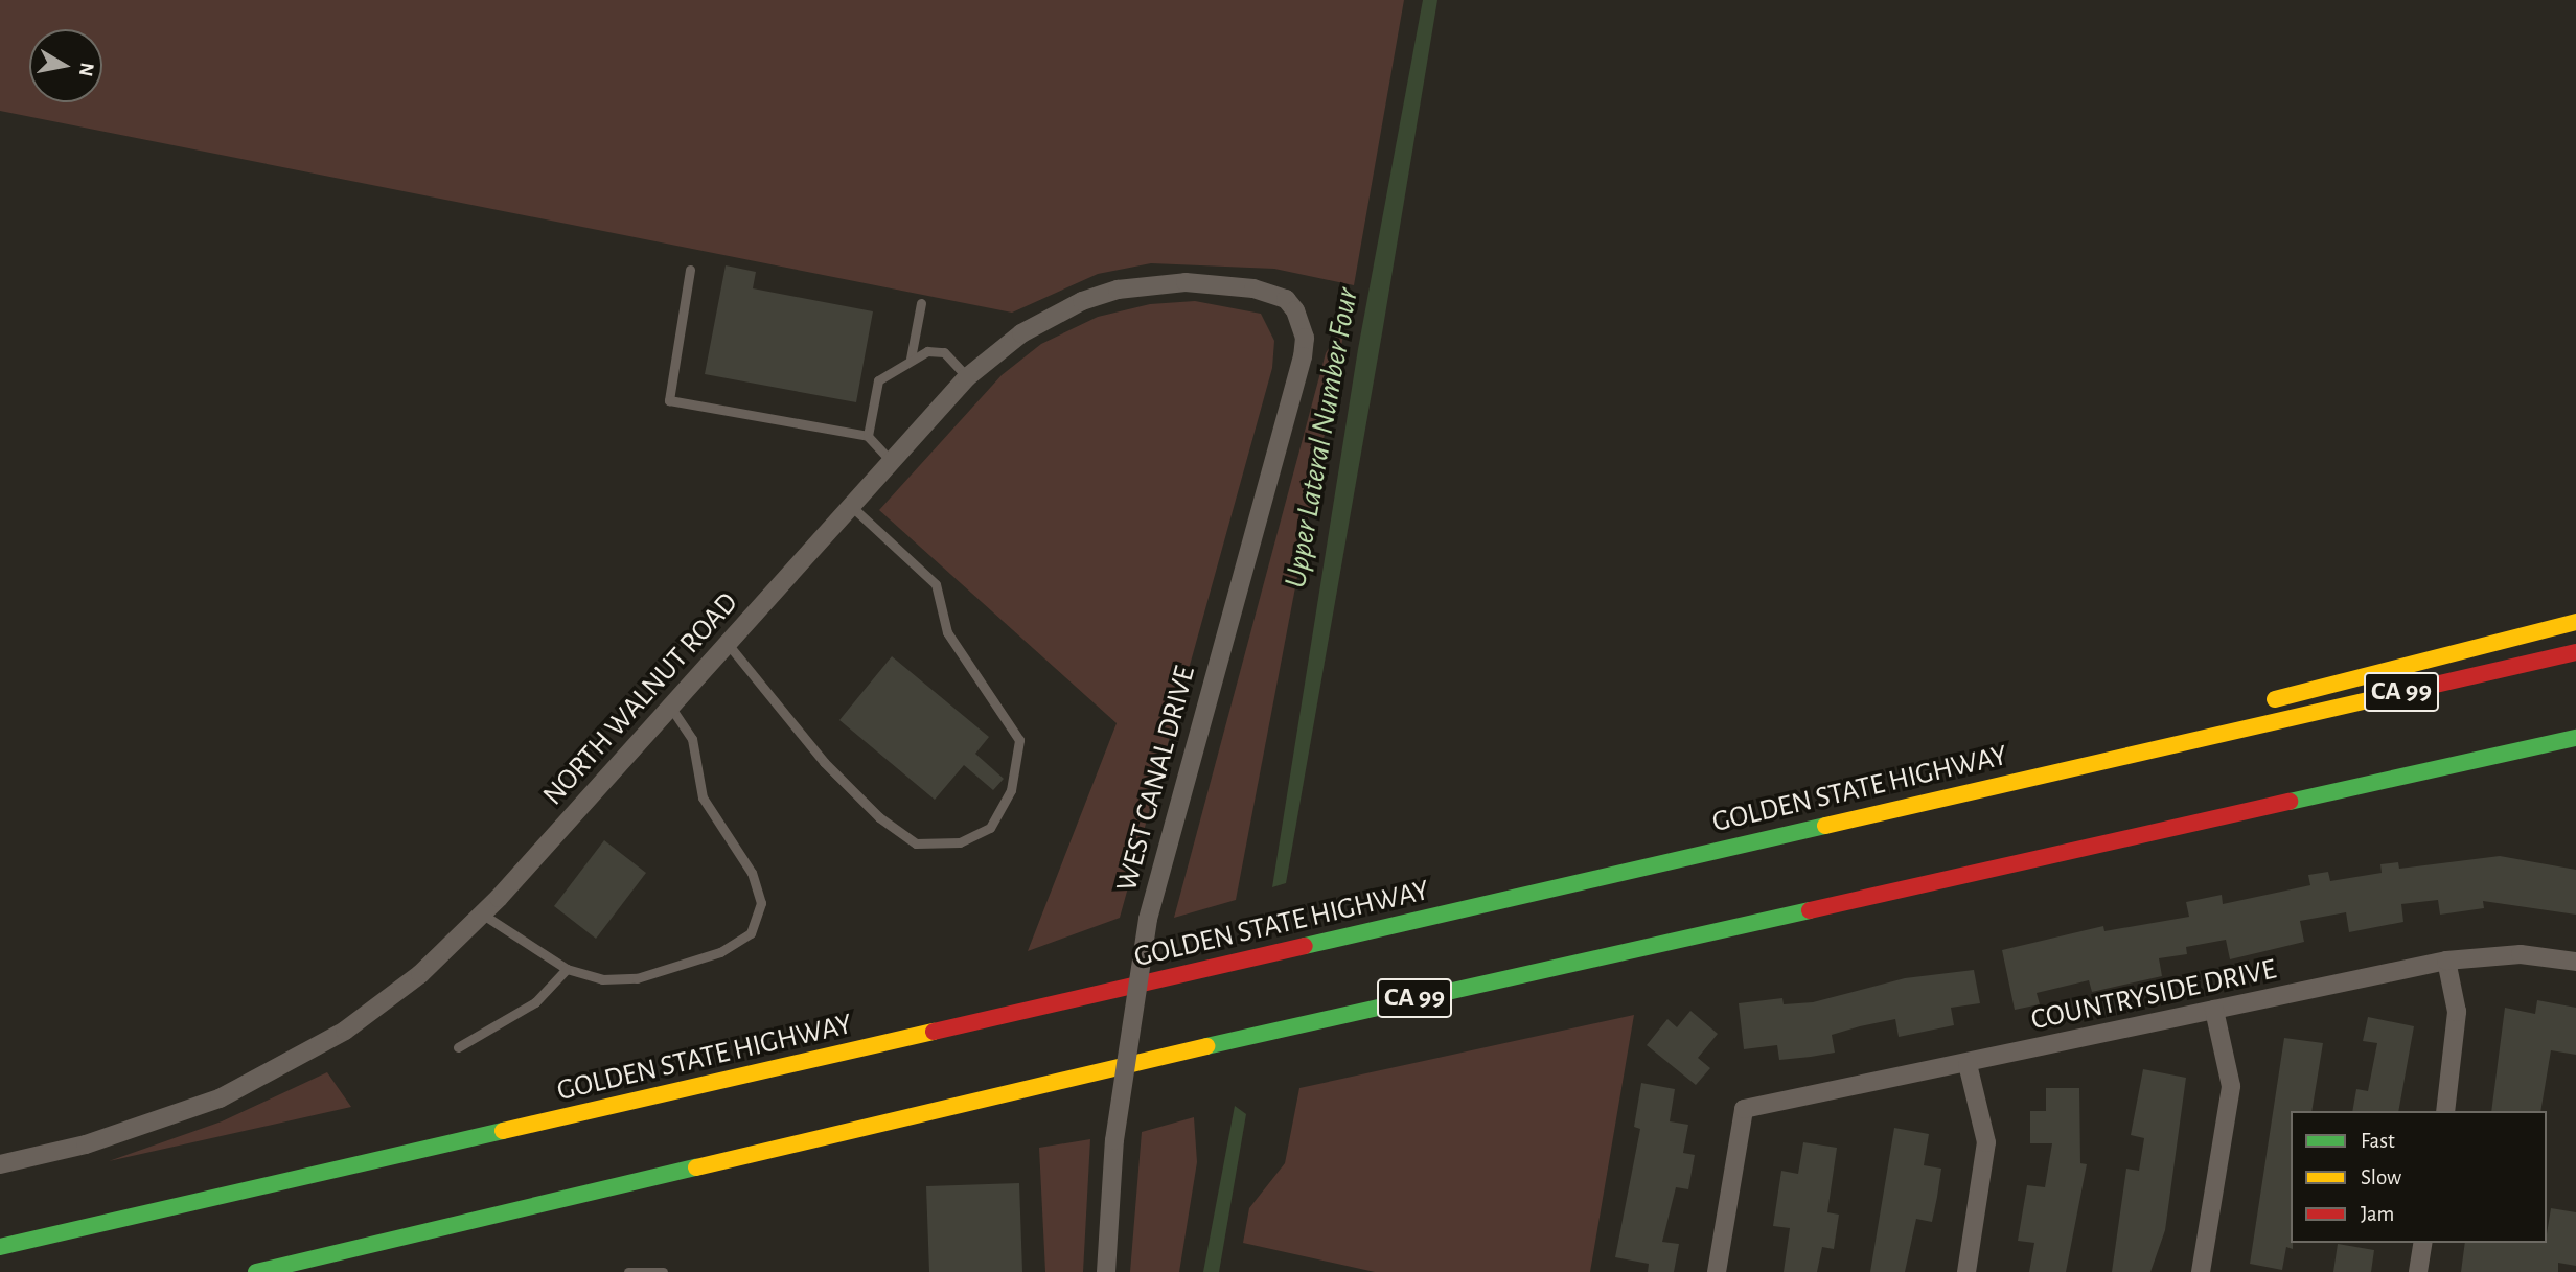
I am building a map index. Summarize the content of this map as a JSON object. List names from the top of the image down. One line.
{"streets":{"highway":["CA 99","GOLDEN STATE HIGHWAY"],"street":["NORTH WALNUT ROAD","WEST CANAL DRIVE","COUNTRYSIDE DRIVE"]},"crossings":[["NORTH WALNUT ROAD","WEST CANAL DRIVE"]],"water":["Upper Lateral Number Four"],"legend":["Fast","Slow","Jam"],"north":"right"}
